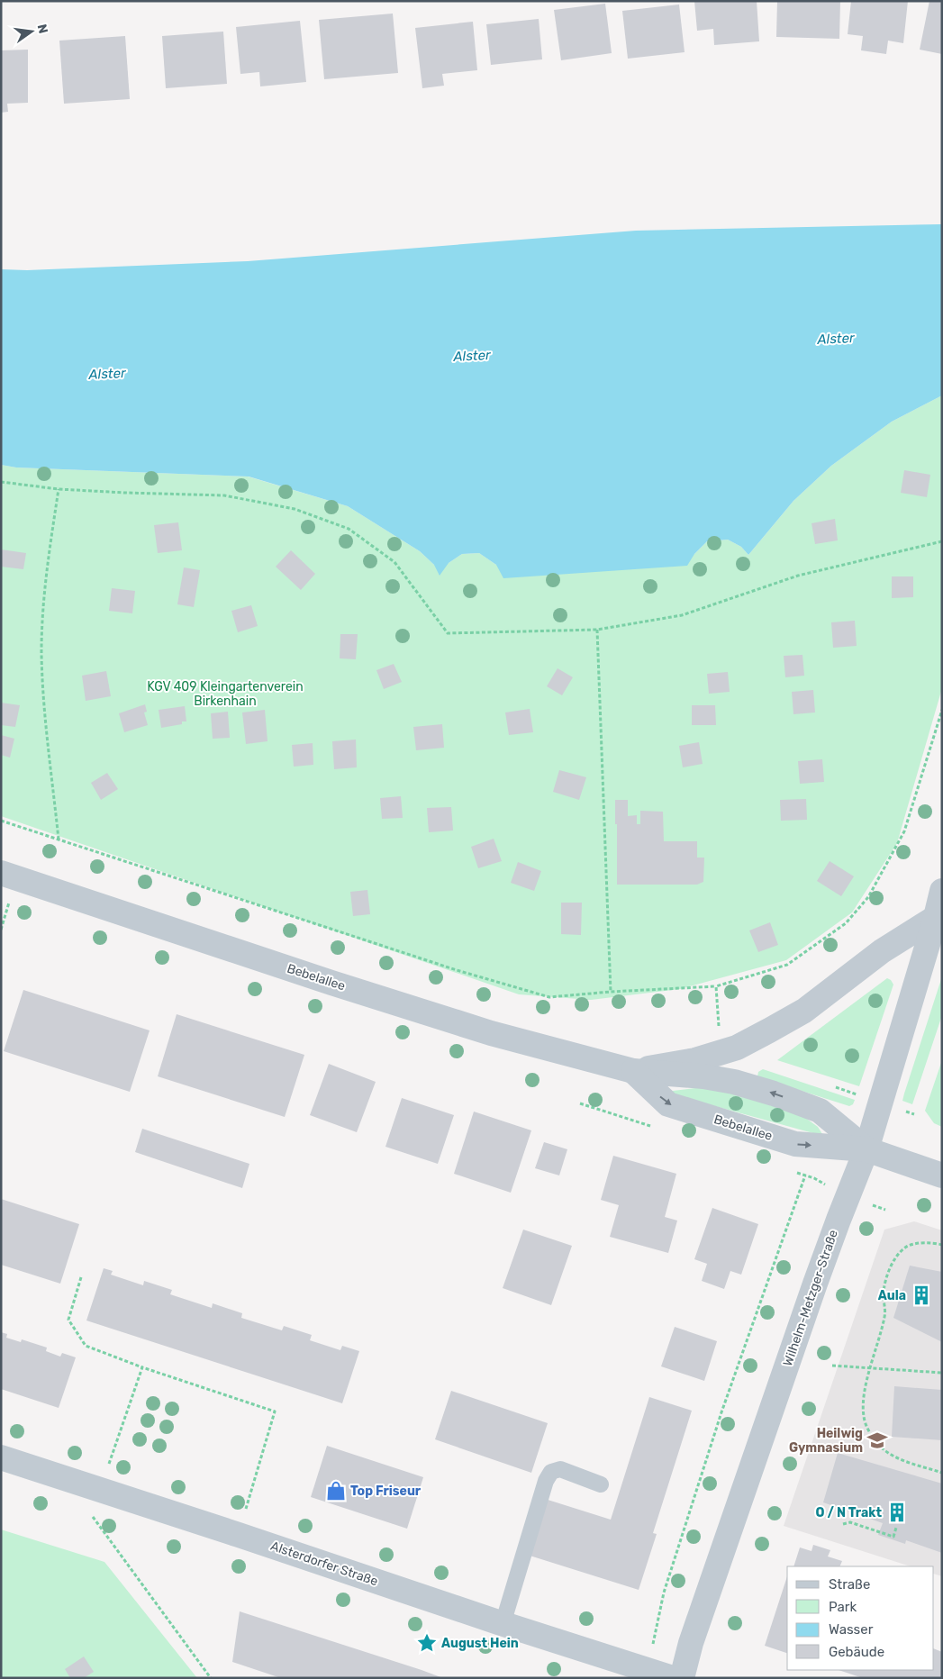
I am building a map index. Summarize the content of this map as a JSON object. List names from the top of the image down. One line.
{"streets":{"street":["Bebelallee","Wilhelm-Metzger-Straße","Alsterdorfer Straße"]},"crossings":[["Bebelallee","Wilhelm-Metzger-Straße"]],"water":["Alster"],"parks":["KGV 409 Kleingartenverein Birkenhain"],"places":{"building":["Aula","O / N Trakt"],"school or university":["Heilwig Gymnasium"],"shop":["Top Friseur"],"place":["August Hein"]},"legend":["Straße","Park","Wasser","Gebäude"],"north":"right"}
